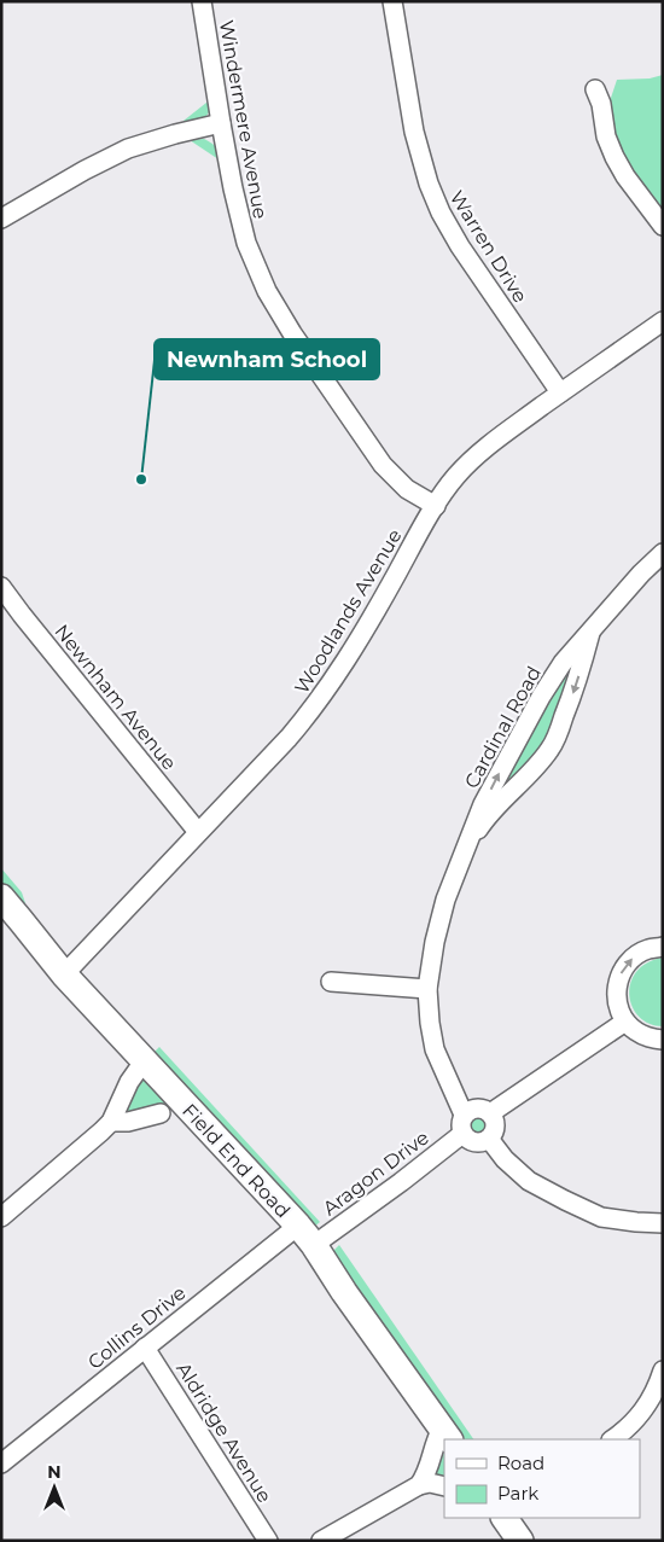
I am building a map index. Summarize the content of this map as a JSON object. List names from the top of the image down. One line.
{"streets":{"street":["Windermere Avenue","Warren Drive","Woodlands Avenue","Newnham Avenue","Cardinal Road","Field End Road","Aragon Drive","Collins Drive","Aldridge Avenue"]},"crossings":[["Windermere Avenue","Woodlands Avenue"],["Warren Drive","Woodlands Avenue"],["Woodlands Avenue","Newnham Avenue"],["Woodlands Avenue","Field End Road"],["Cardinal Road","Aragon Drive"],["Field End Road","Aragon Drive"],["Field End Road","Collins Drive"],["Aragon Drive","Collins Drive"],["Collins Drive","Aldridge Avenue"]],"places":["Newnham School"],"legend":["Road","Park"],"north":"top"}
